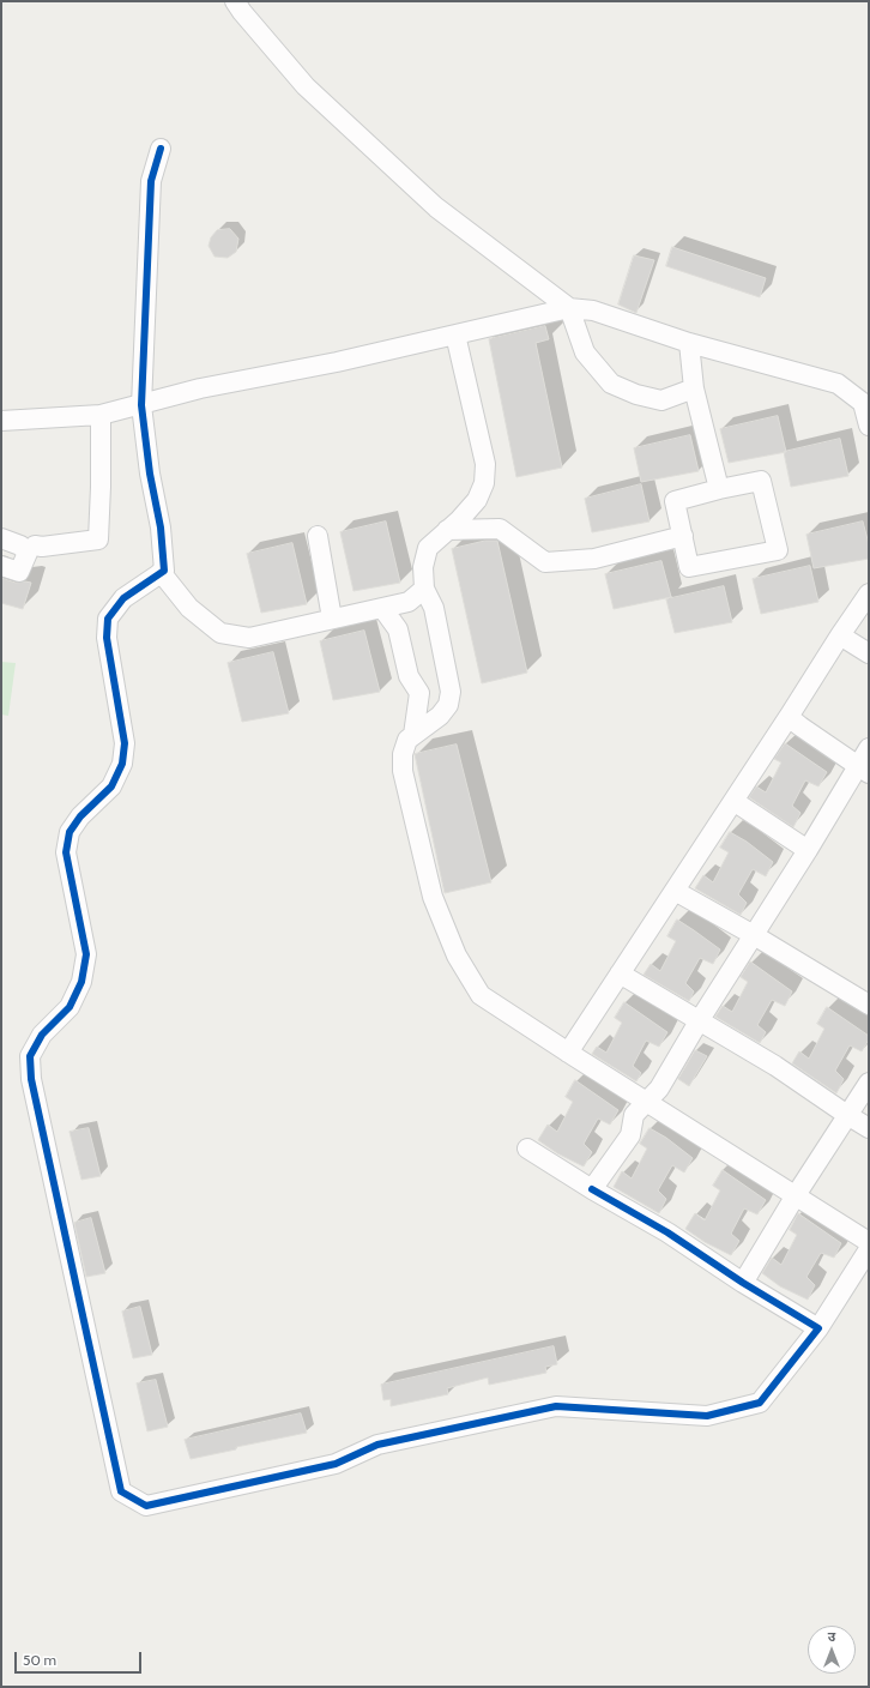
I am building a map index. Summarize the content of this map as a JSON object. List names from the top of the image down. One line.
{"scale_bar":"50 m","north":"top"}
